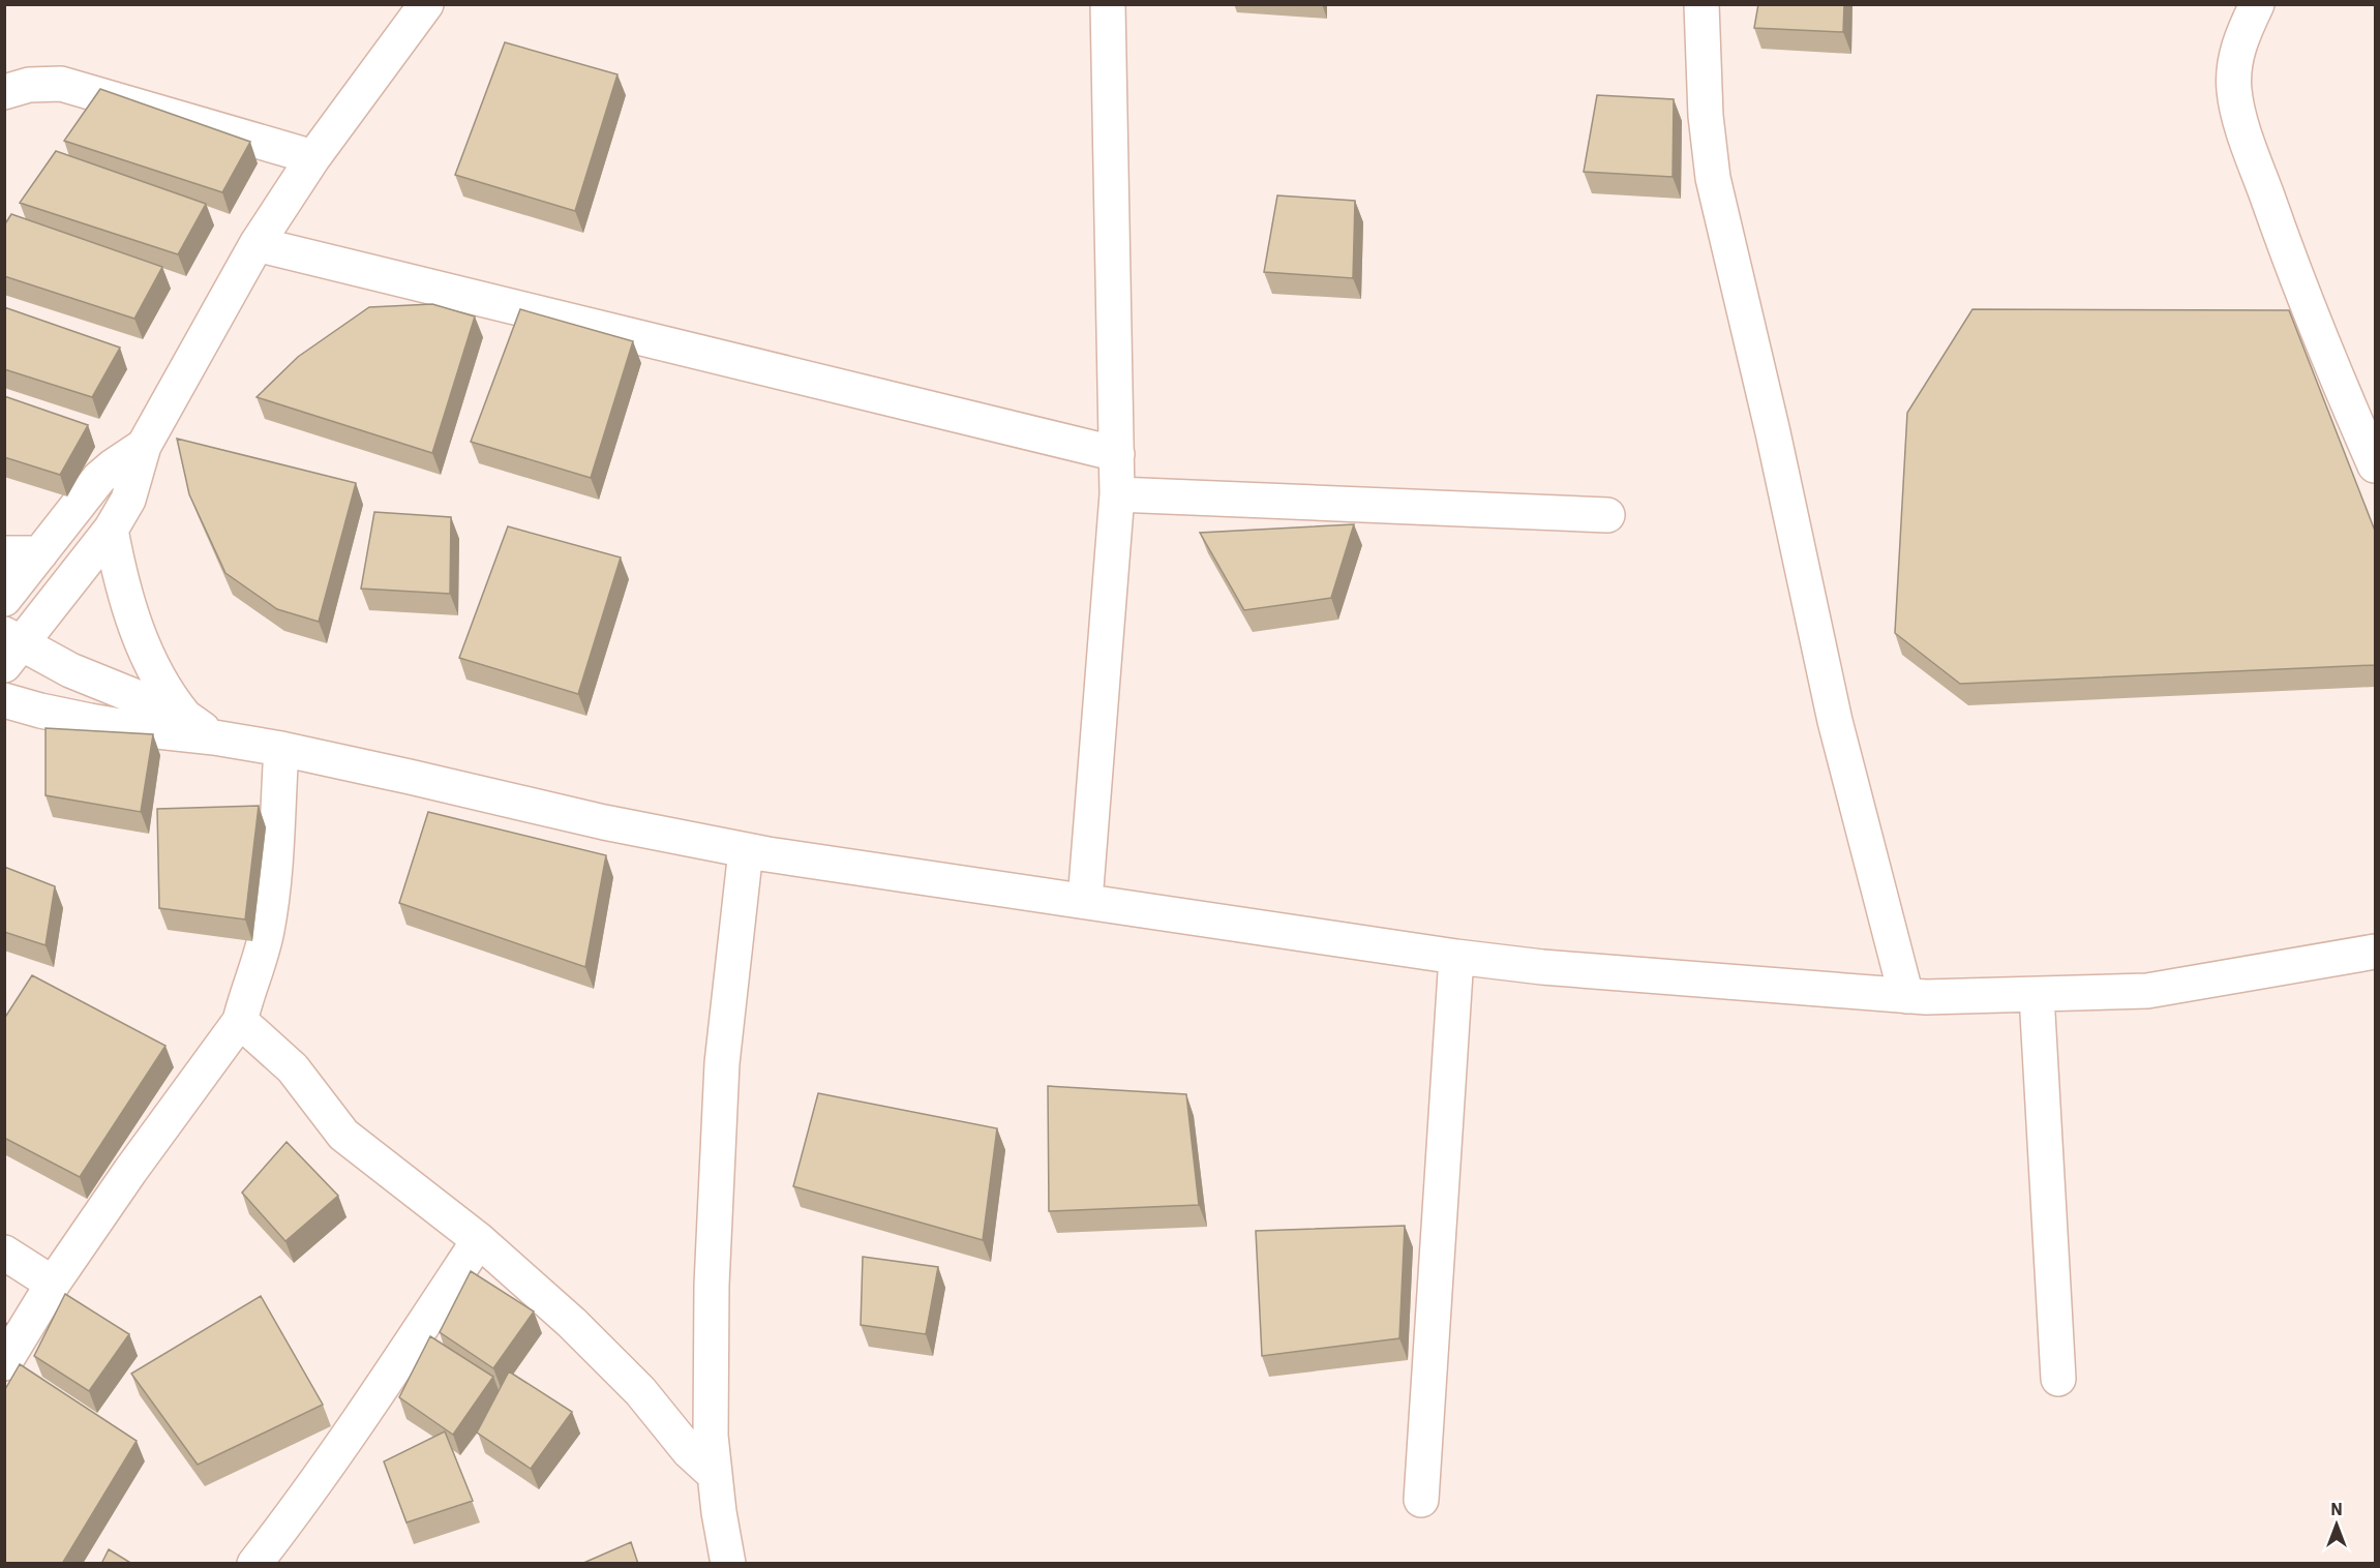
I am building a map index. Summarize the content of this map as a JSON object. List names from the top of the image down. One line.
{"north":"top"}
